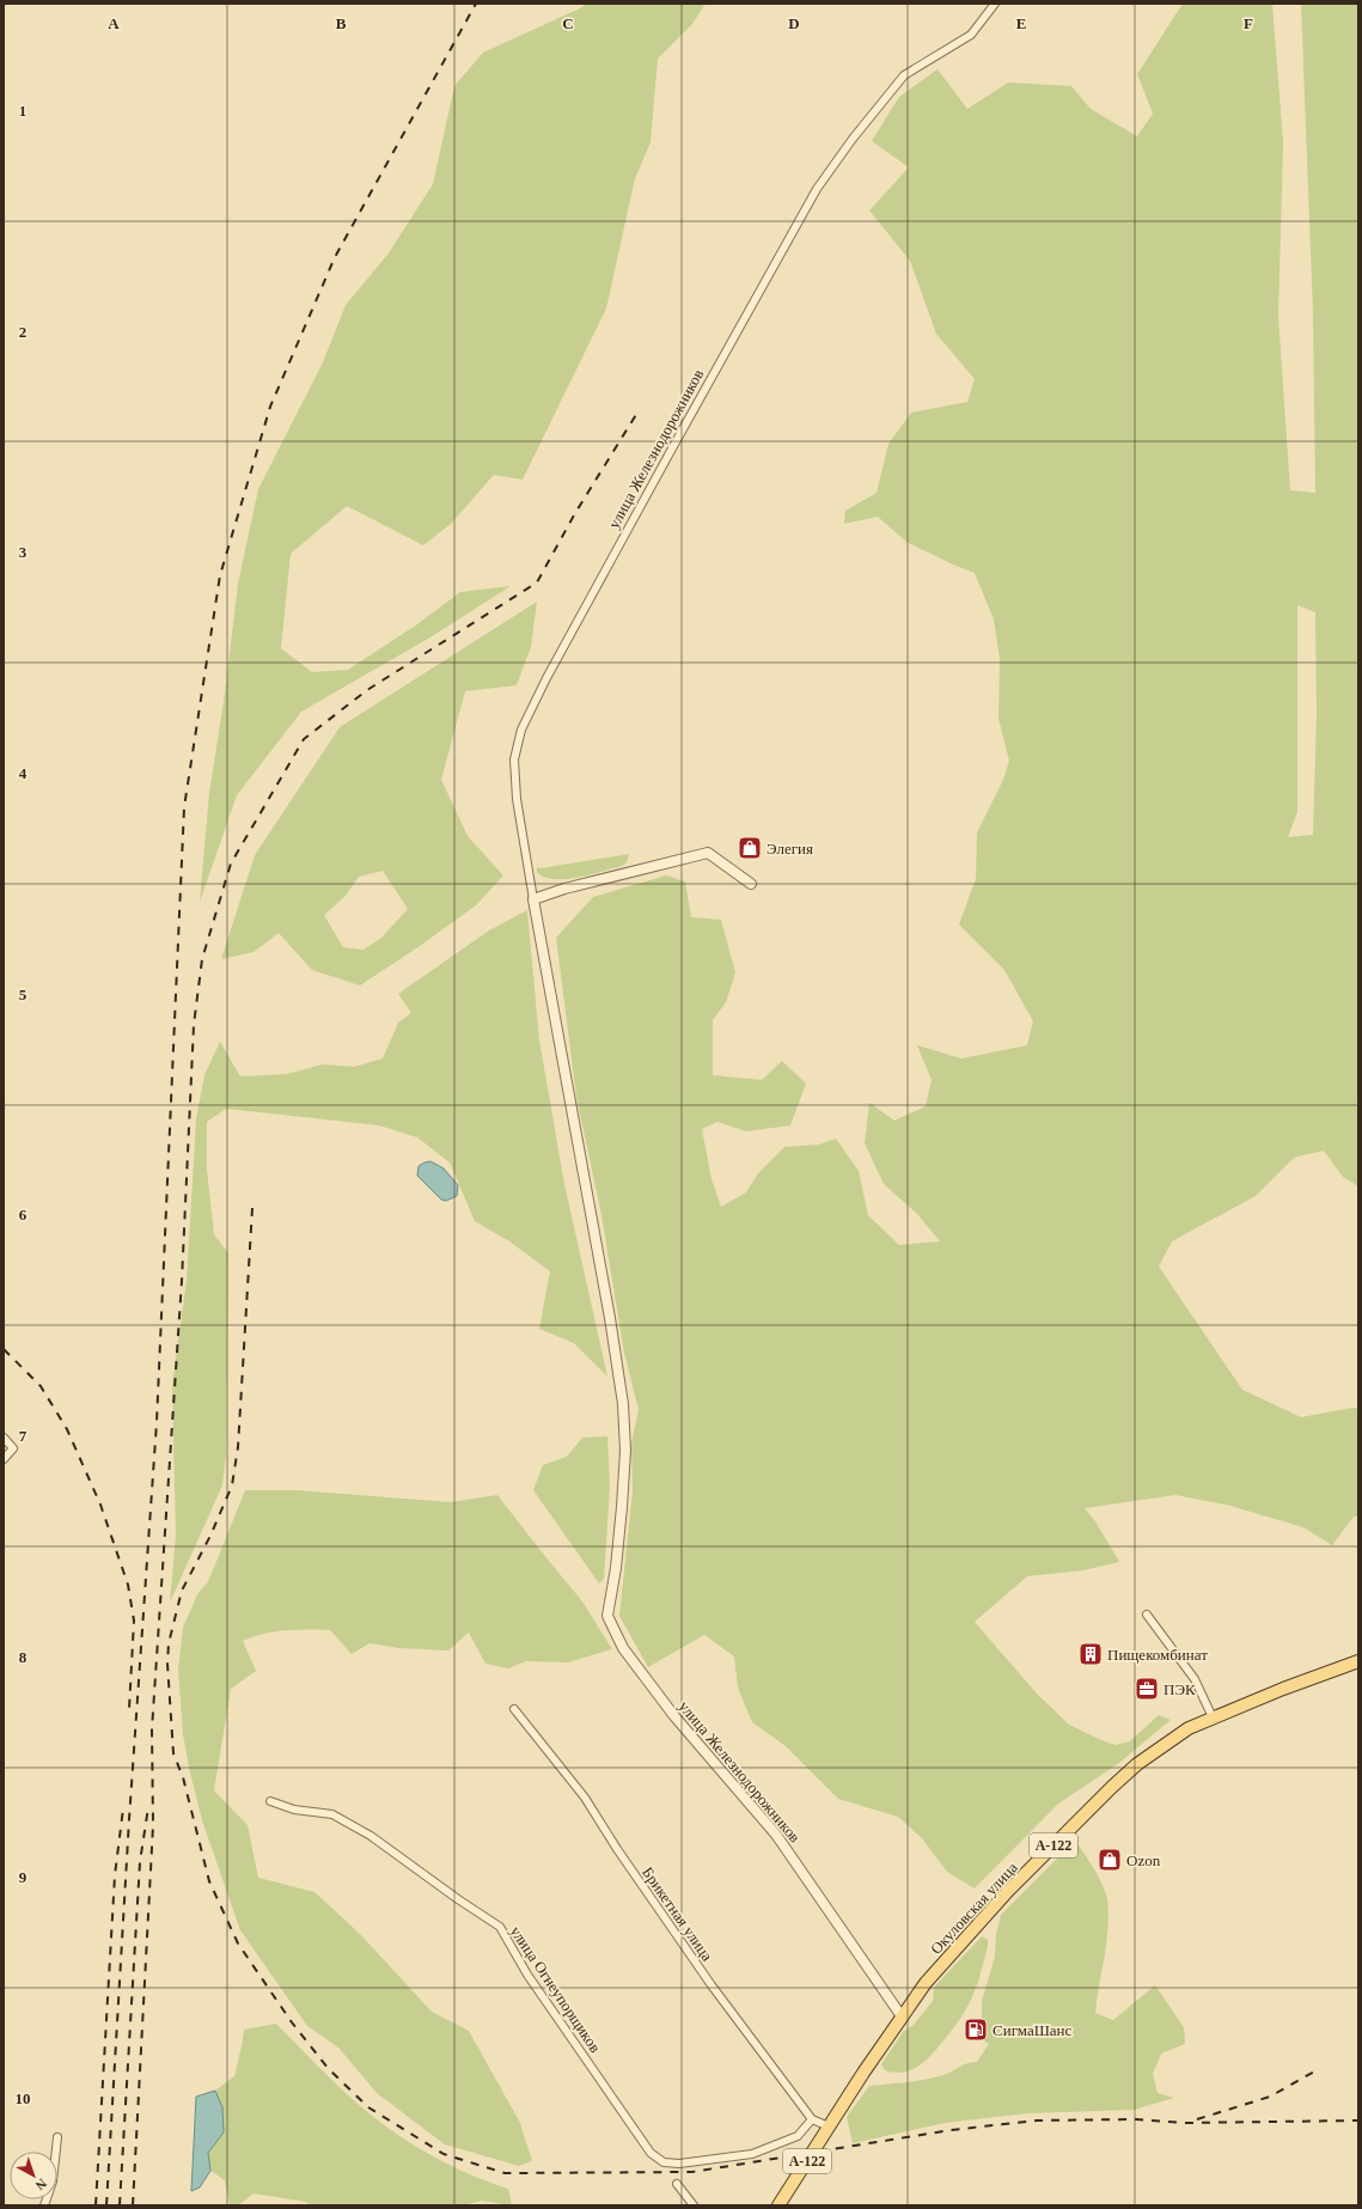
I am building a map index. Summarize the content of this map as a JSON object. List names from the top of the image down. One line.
{"streets":{"main road":["А-122","Окуловская улица"],"street":["улица Железнодорожников","Брикетная улица","улица Огнеупорщиков"]},"crossings":[["улица Железнодорожников","Окуловская улица"],["А-122","Окуловская улица"],["А-122","Брикетная улица"],["Окуловская улица","Брикетная улица"],["Брикетная улица","улица Огнеупорщиков"]],"places":{"shop":["Элегия","Ozon"],"building":["Пищекомбинат"],"office":["ПЭК"],"fuel station":["СигмаШанс"]},"north":"bottom right","grid":{"columns":["A","B","C","D","E","F"],"rows":["1","2","3","4","5","6","7","8","9","10"]}}
